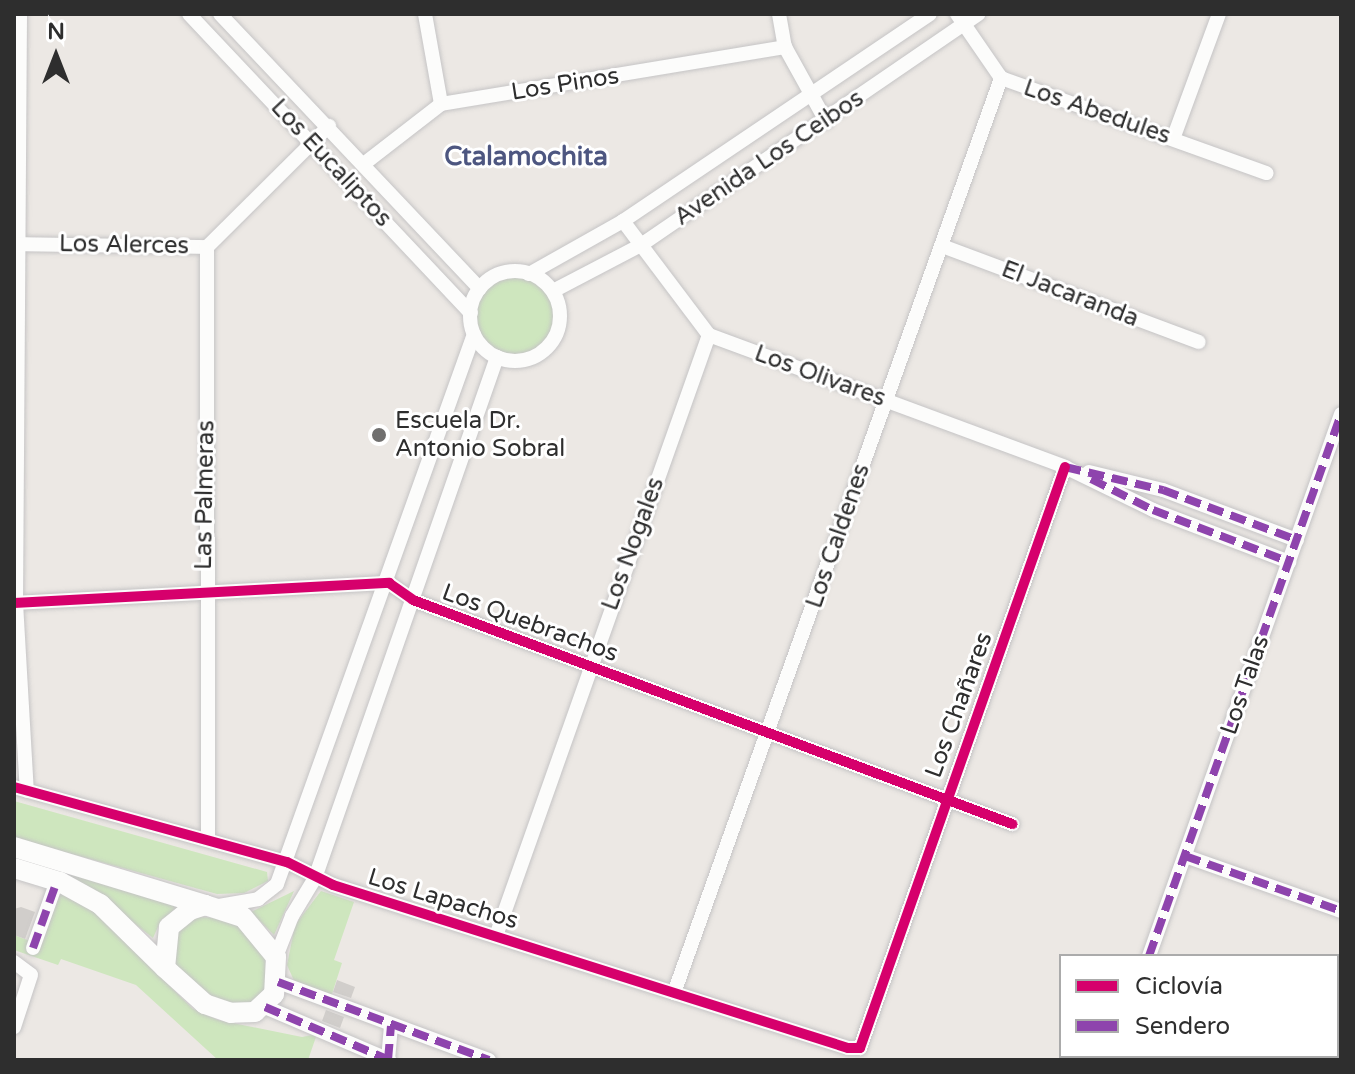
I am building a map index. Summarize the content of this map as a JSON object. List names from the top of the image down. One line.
{"streets":{"street":["Los Pinos","Los Abedules","Avenida Los Ceibos","Los Eucaliptos","Los Alerces","El Jacaranda","Los Olivares","Las Palmeras","Los Caldenes","Los Nogales","Los Quebrachos","Los Talas","Los Chañares","Los Lapachos"]},"crossings":[["Los Pinos","Los Eucaliptos"],["Los Abedules","Avenida Los Ceibos"],["Los Abedules","Los Caldenes"],["Avenida Los Ceibos","Los Eucaliptos"],["Los Eucaliptos","Los Alerces"],["Los Alerces","Las Palmeras"],["El Jacaranda","Los Caldenes"],["Los Olivares","Los Caldenes"],["Los Olivares","Los Nogales"],["Los Olivares","Los Chañares"],["Las Palmeras","Los Lapachos"],["Los Caldenes","Los Quebrachos"],["Los Caldenes","Los Lapachos"],["Los Nogales","Los Quebrachos"],["Los Nogales","Los Lapachos"],["Los Quebrachos","Los Chañares"],["Los Chañares","Los Lapachos"]],"districts":["Ctalamochita"],"places":["Escuela Dr. Antonio Sobral"],"legend":["Ciclovía","Sendero"],"north":"top"}
